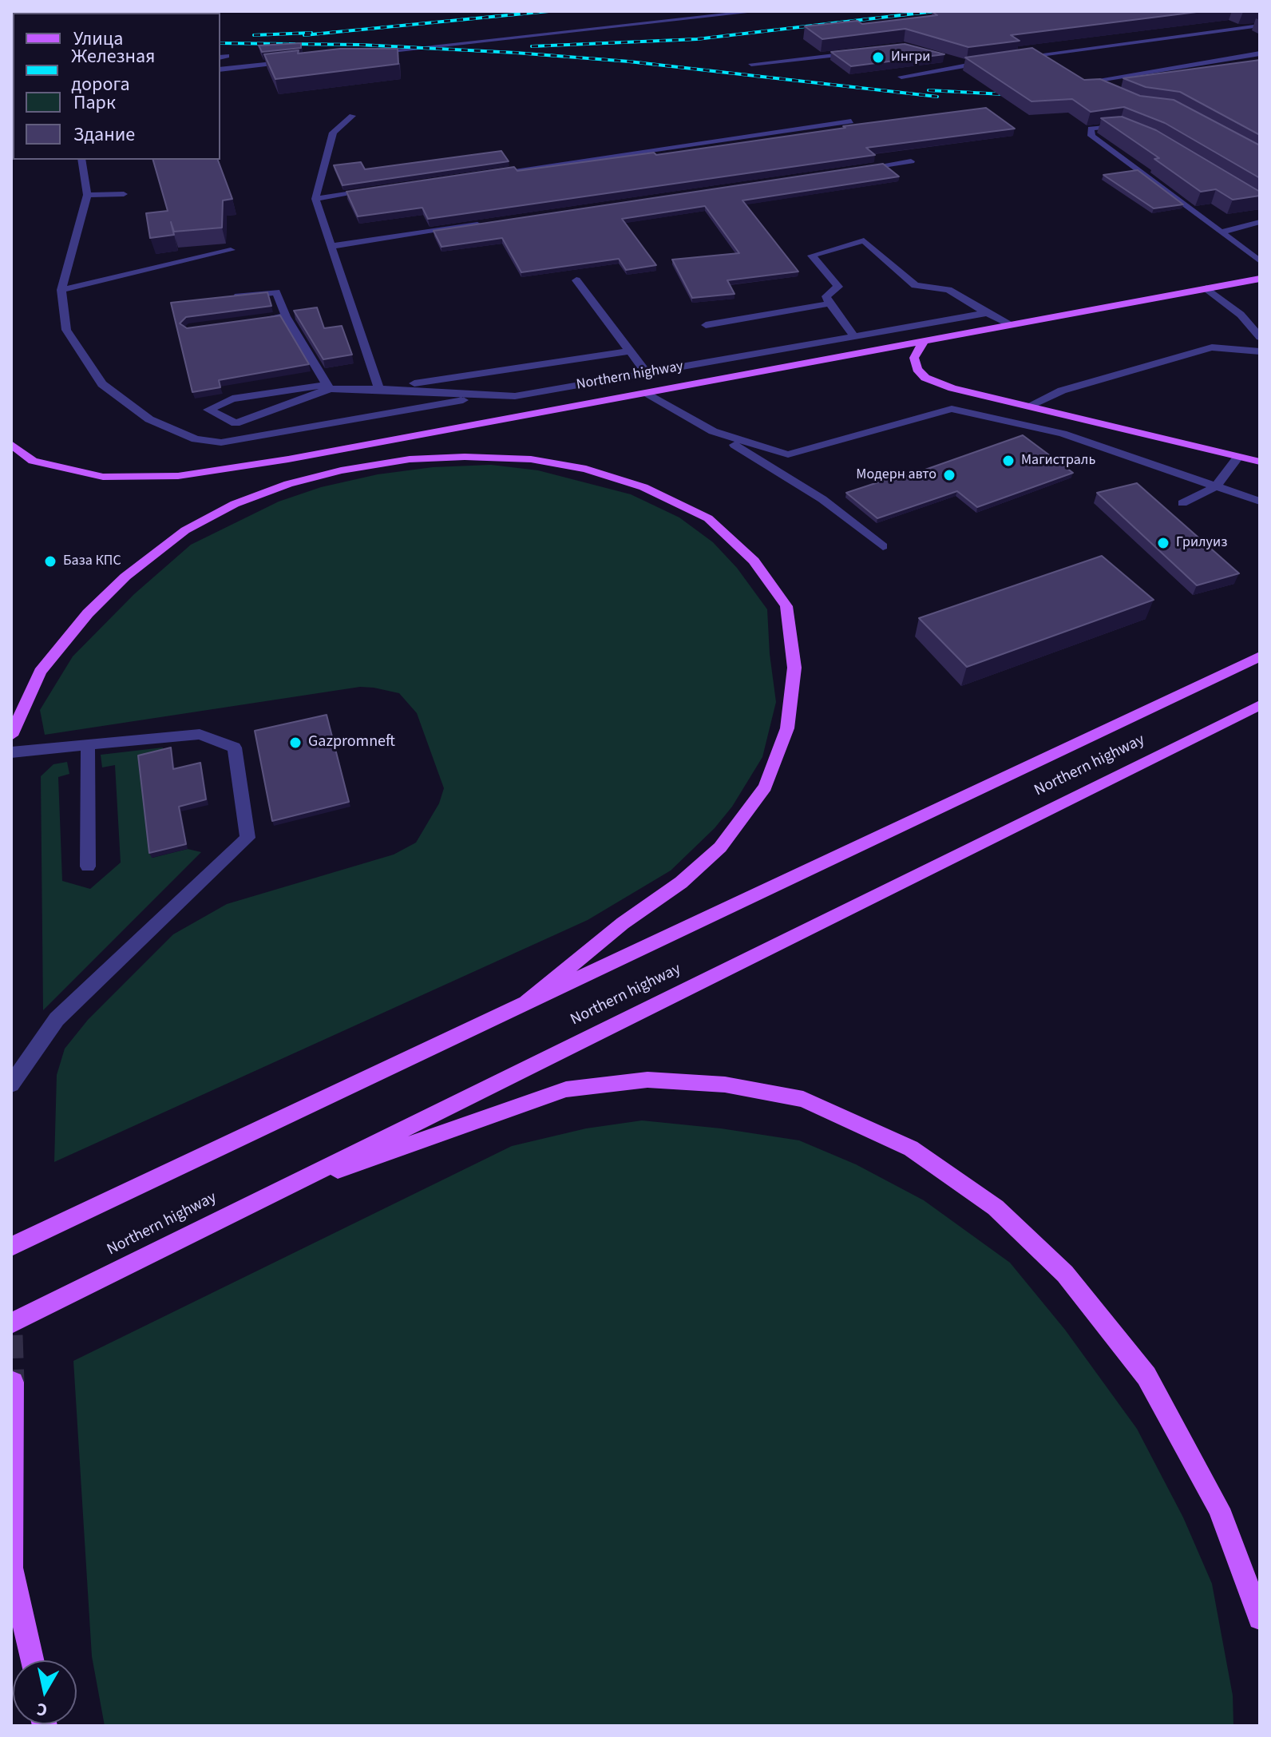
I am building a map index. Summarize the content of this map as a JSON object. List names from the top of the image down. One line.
{"streets":{"main road":["Northern highway"]},"places":["Ингри","Магистраль","Модерн авто","Грилуиз","База КПС","Gazpromneft"],"legend":["Улица","Железная дорога","Парк","Здание"],"north":"bottom"}
